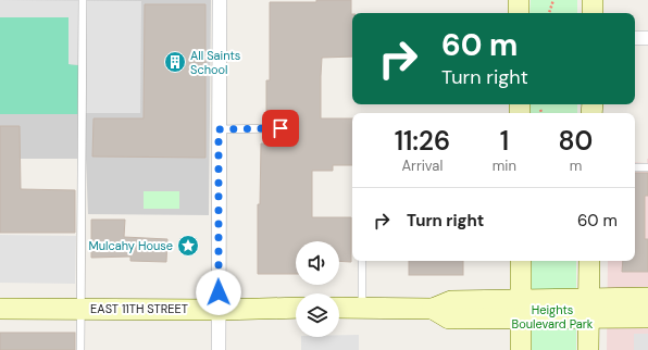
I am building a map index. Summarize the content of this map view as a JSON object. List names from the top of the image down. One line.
{"streets":{"main road":["EAST 11TH STREET"]},"parks":["Heights Boulevard Park"],"places":{"building":["All Saints School"],"place":["Mulcahy House"]},"page":{"turn":["60 m","Turn right"],"eta":["11:26","Arrival","1","min","80","m"],"list":[{"name":"Turn right","value":"60 m"}]}}
